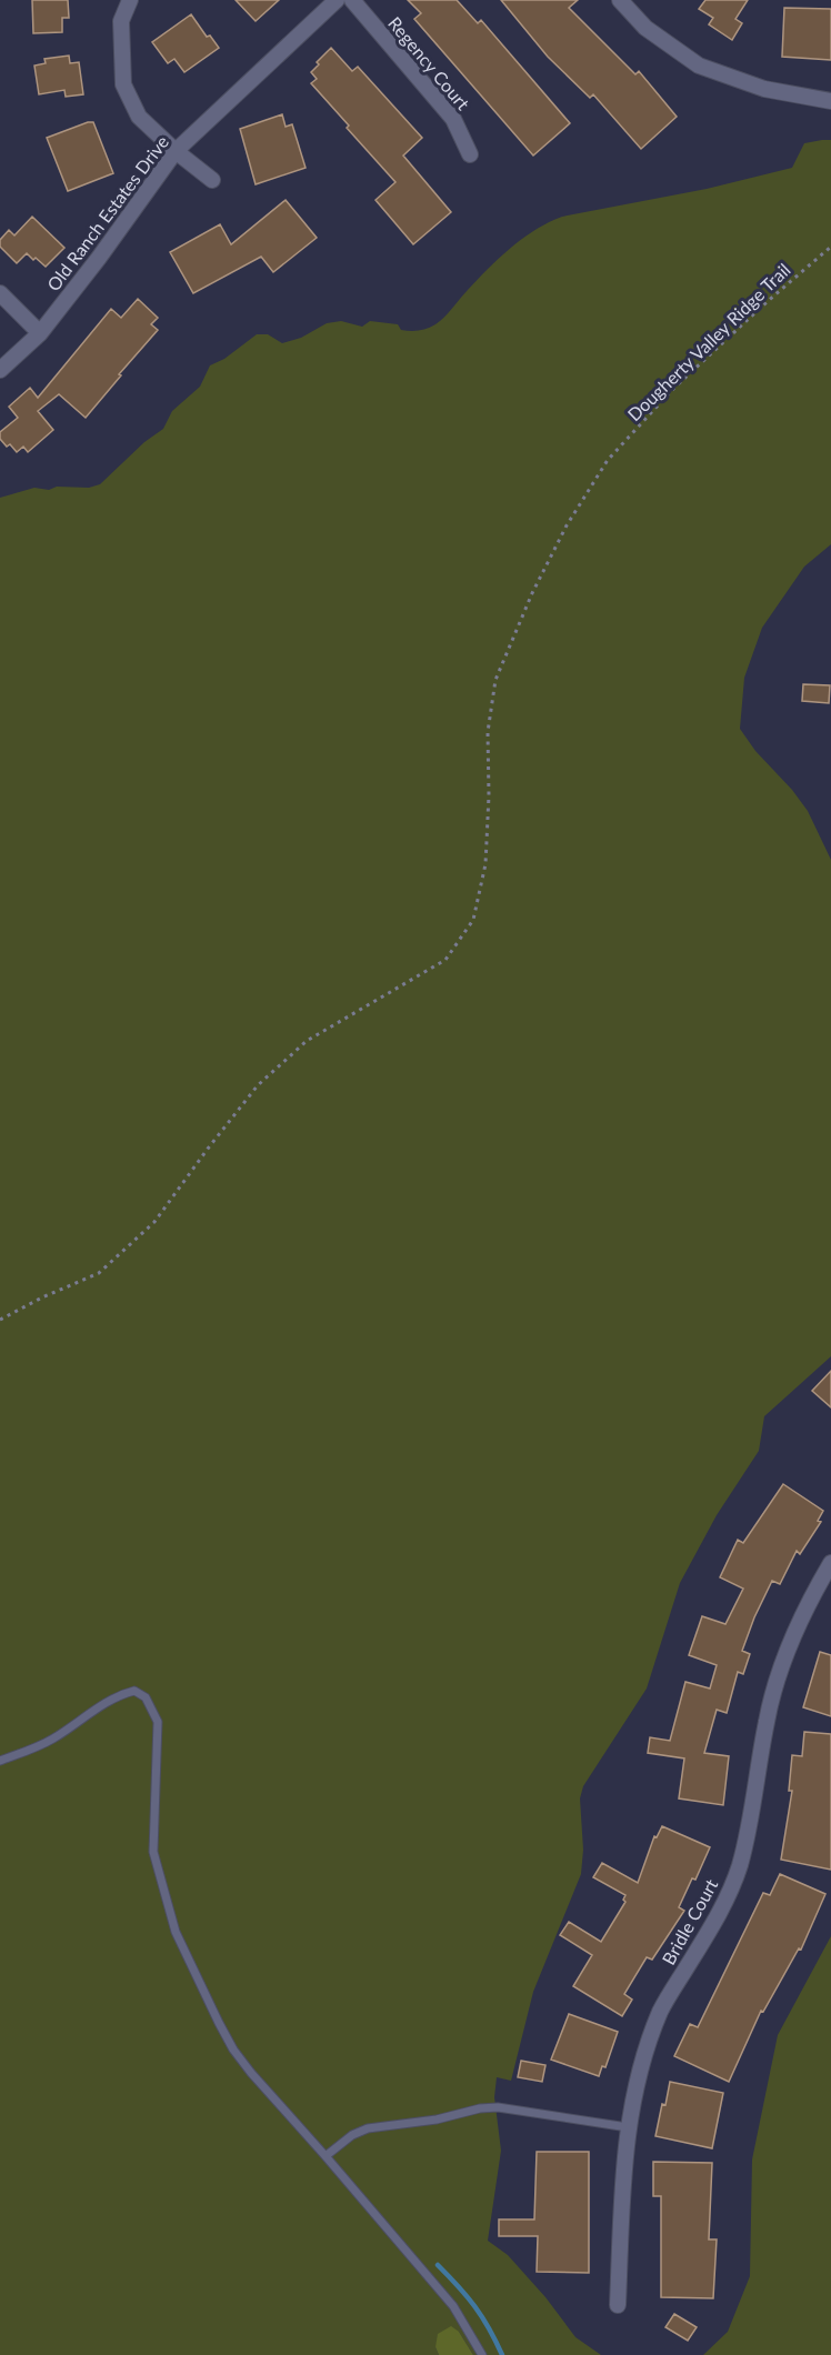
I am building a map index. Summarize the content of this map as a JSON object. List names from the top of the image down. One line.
{"streets":{"street":["Regency Court","Old Ranch Estates Drive","Bridle Court"],"path":["Dougherty Valley Ridge Trail"]}}
